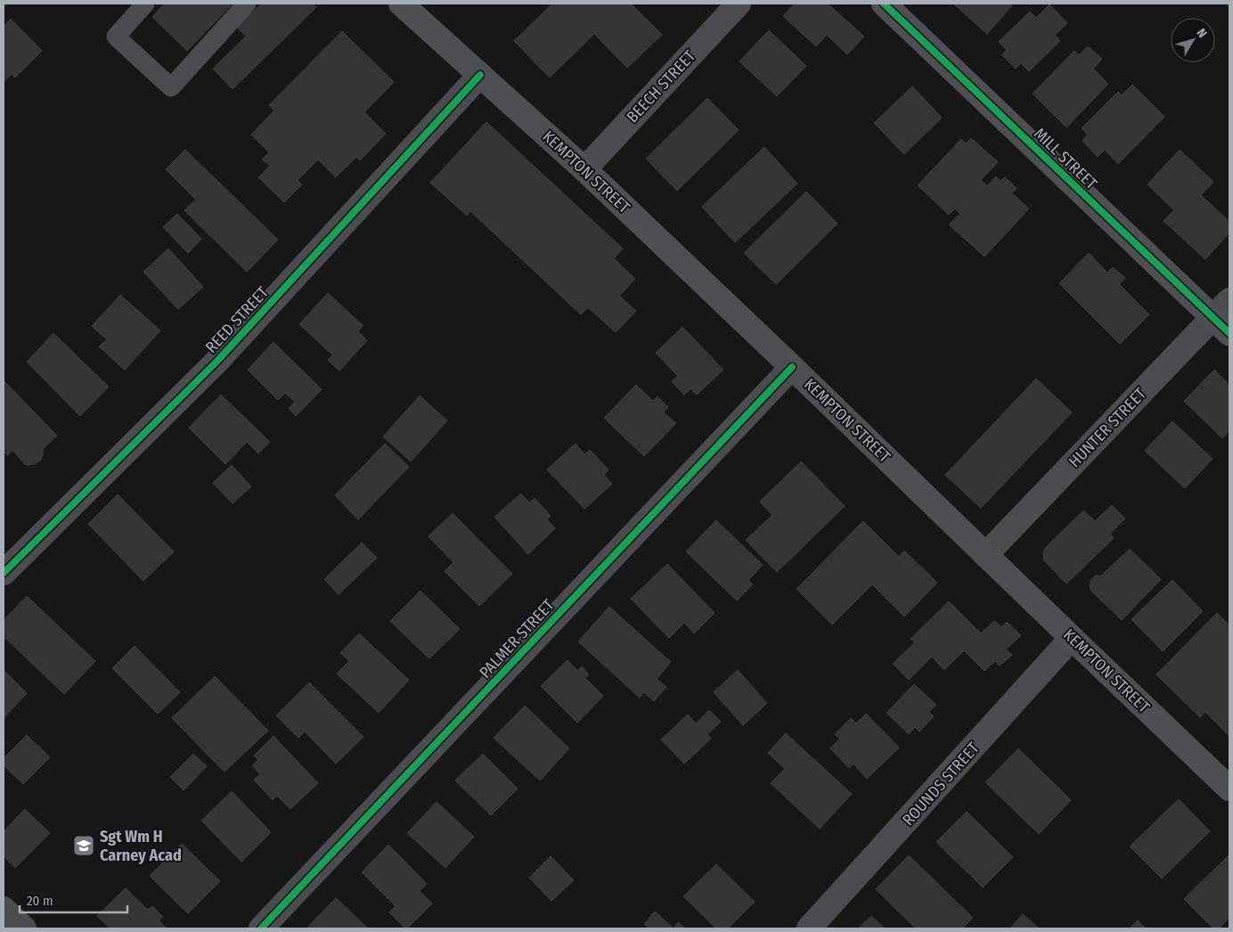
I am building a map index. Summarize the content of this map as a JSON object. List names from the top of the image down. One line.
{"streets":{"main road":["MILL STREET","KEMPTON STREET"],"street":["BEECH STREET","REED STREET","HUNTER STREET","PALMER STREET","ROUNDS STREET"]},"crossings":[["BEECH STREET","KEMPTON STREET"],["MILL STREET","HUNTER STREET"],["KEMPTON STREET","REED STREET"],["KEMPTON STREET","HUNTER STREET"],["KEMPTON STREET","PALMER STREET"],["KEMPTON STREET","ROUNDS STREET"]],"places":{"school or university":["Sgt Wm H Carney Acad"]},"scale_bar":"20 m","north":"top right"}
